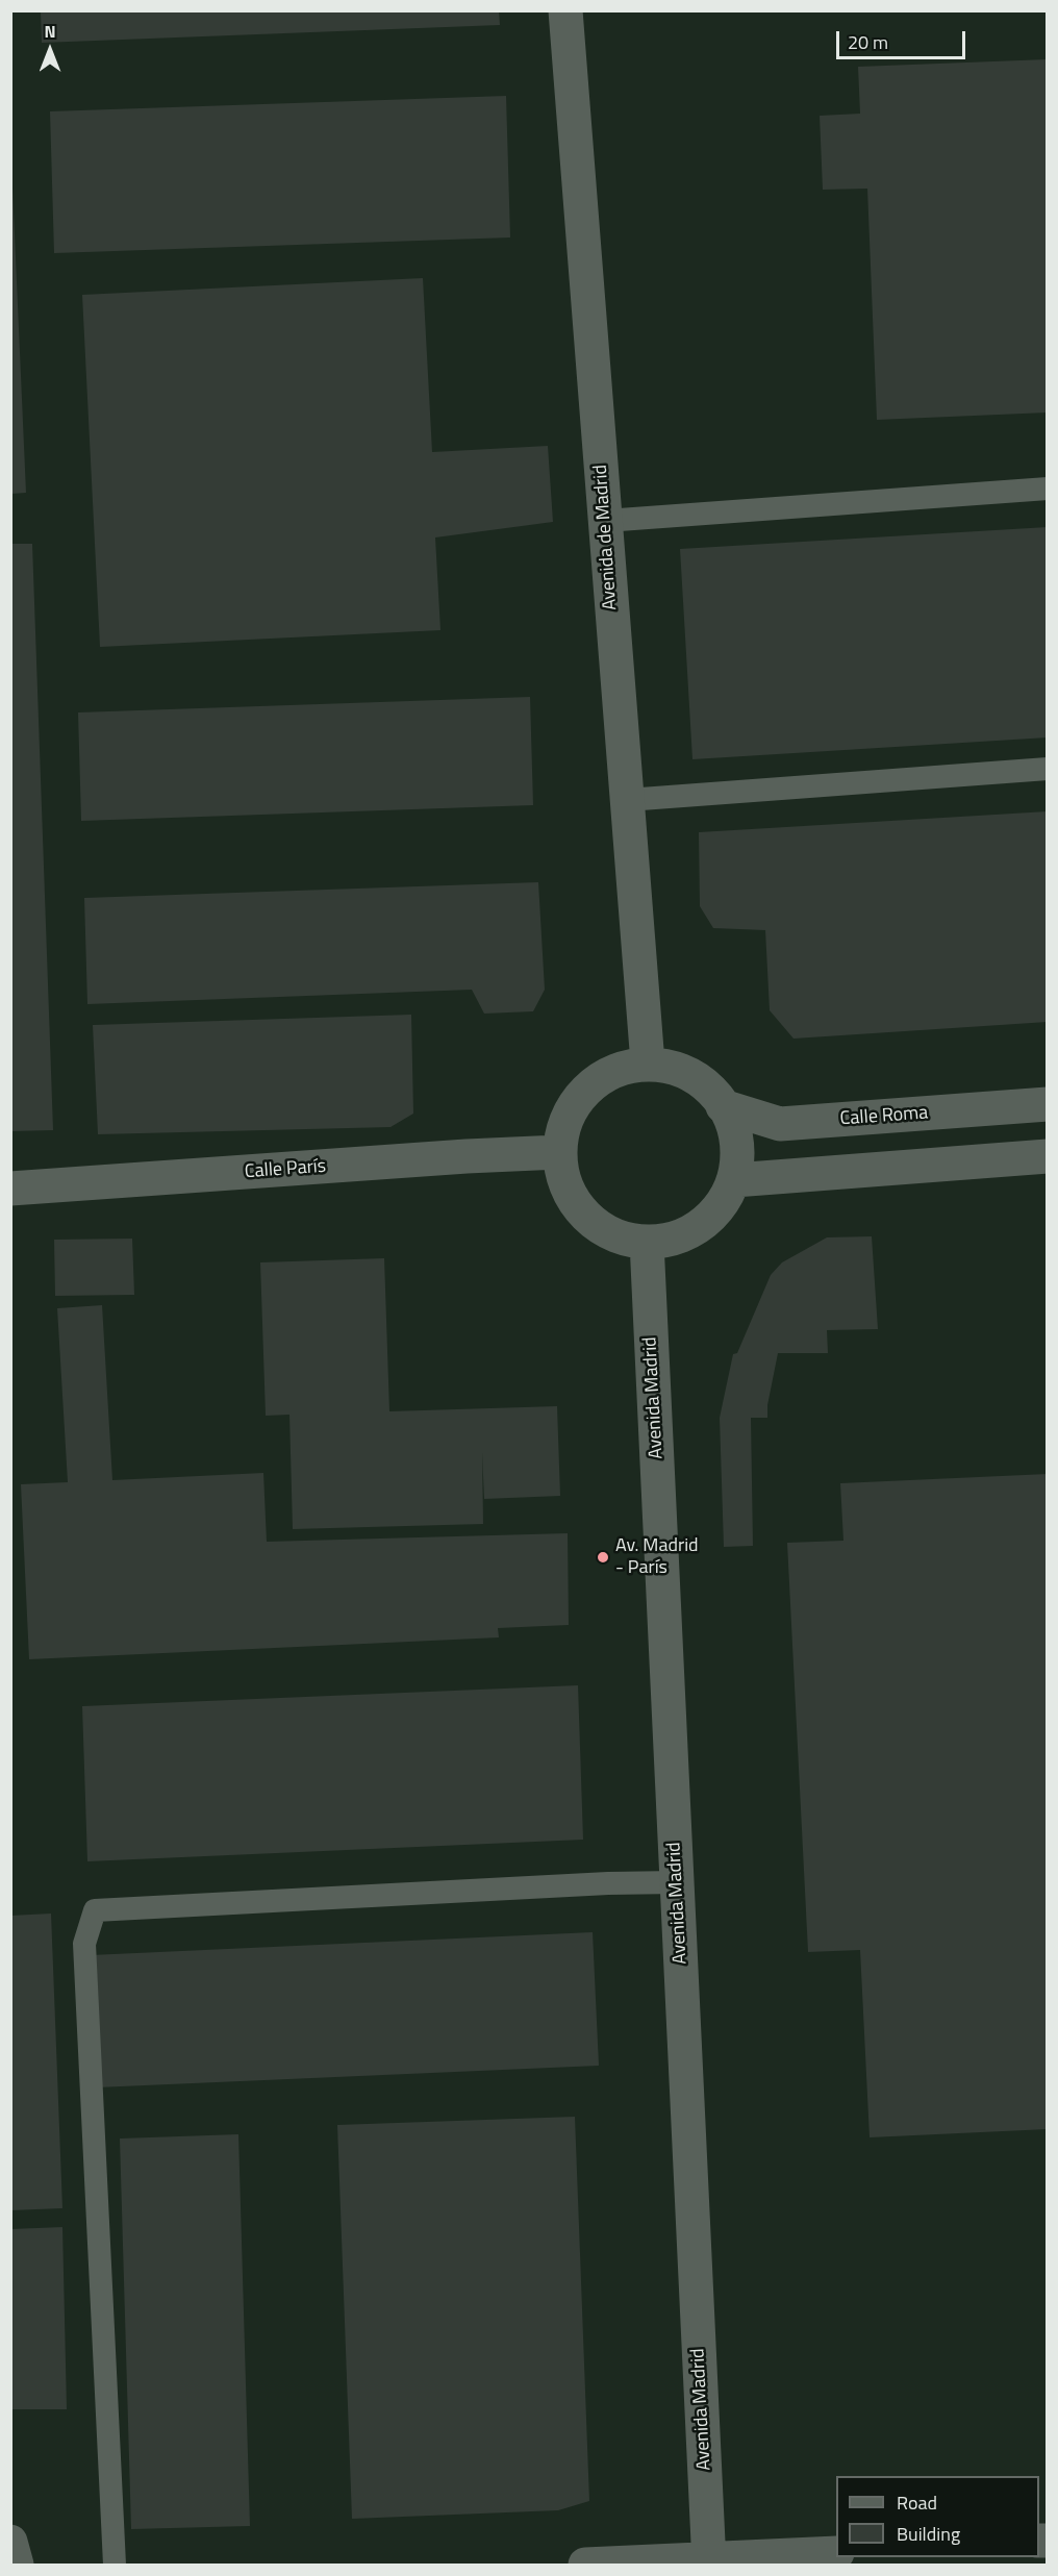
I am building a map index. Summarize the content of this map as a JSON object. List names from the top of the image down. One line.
{"streets":{"street":["Avenida de Madrid","Calle Roma","Calle París","Avenida Madrid"]},"crossings":[["Avenida de Madrid","Calle Roma"],["Avenida de Madrid","Calle París"],["Avenida de Madrid","Avenida Madrid"],["Calle Roma","Calle París"],["Calle Roma","Avenida Madrid"],["Calle París","Avenida Madrid"]],"places":["Av. Madrid - París"],"legend":["Road","Building"],"scale_bar":"20 m","north":"top"}
